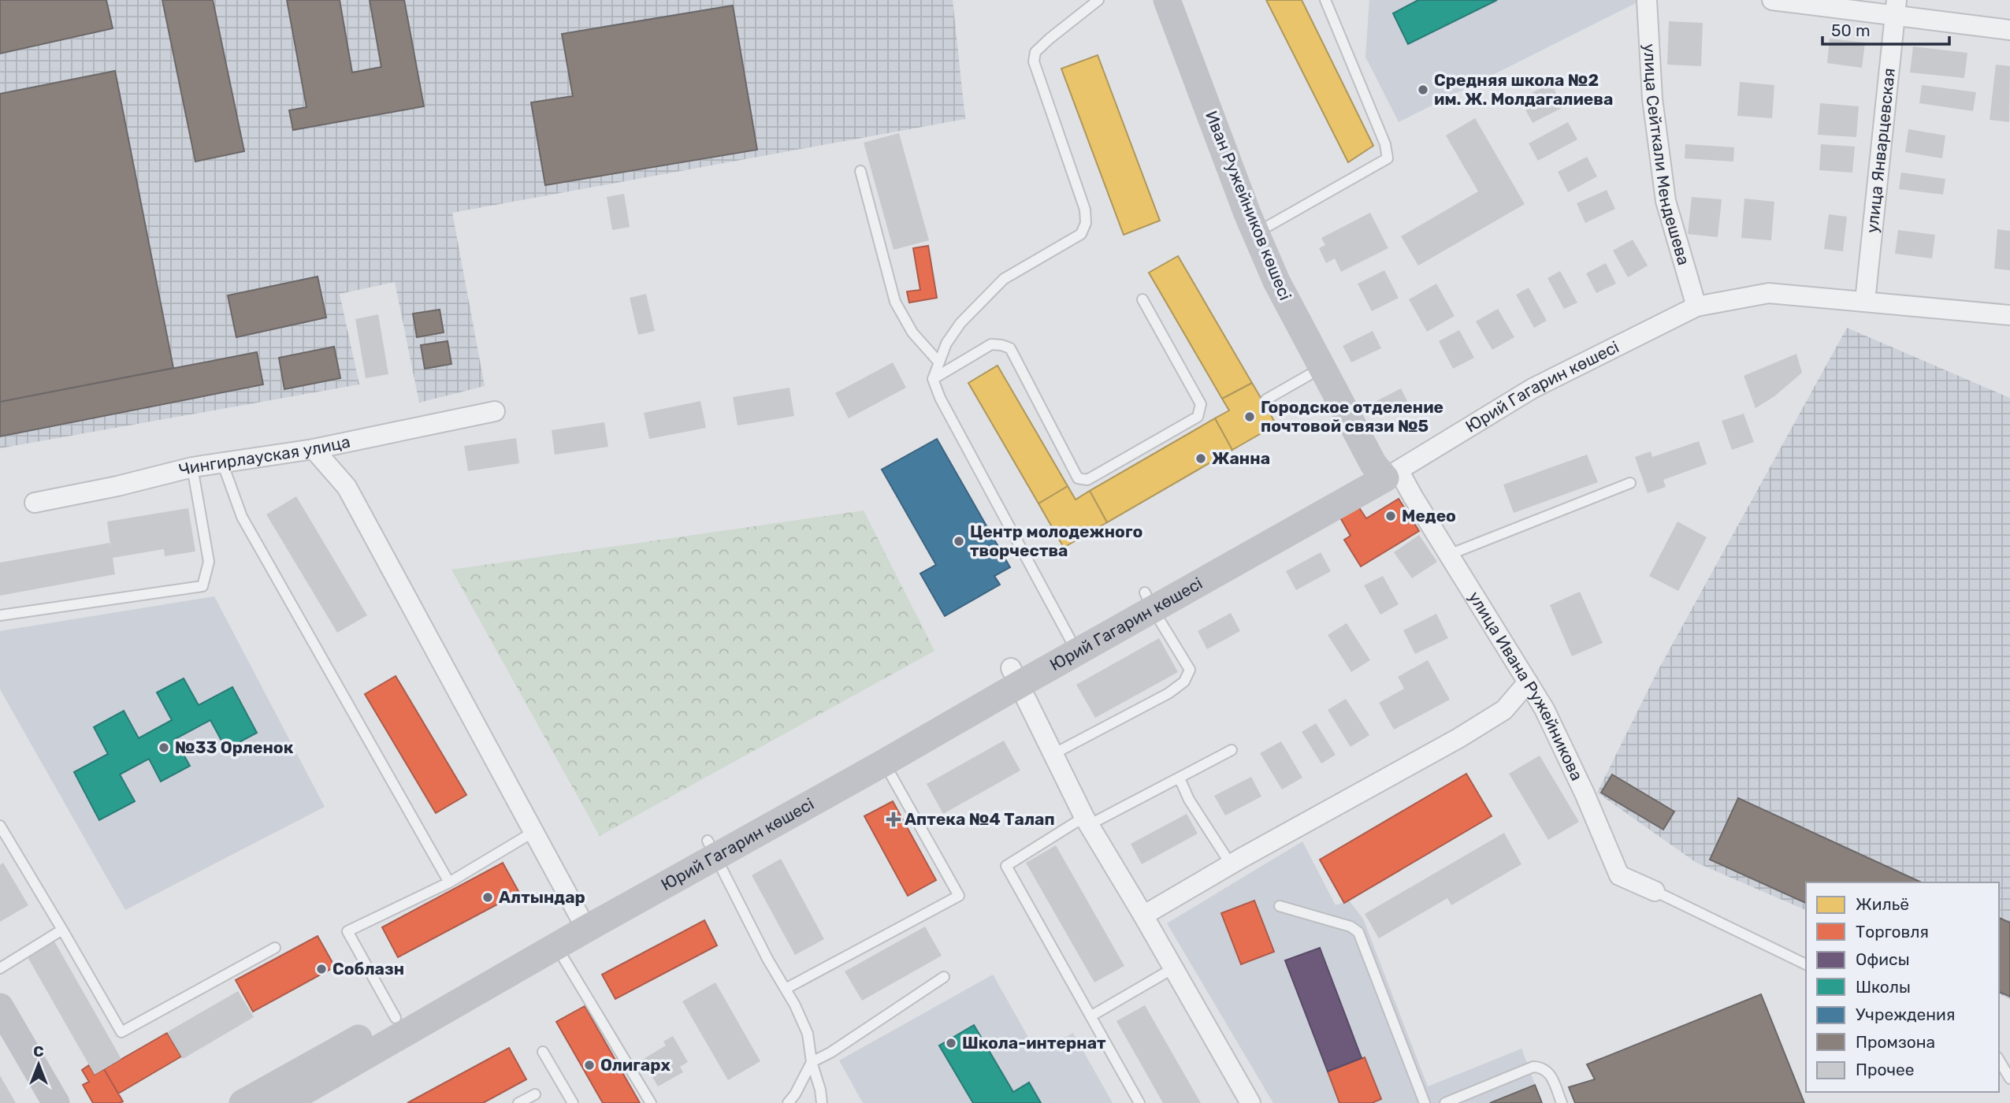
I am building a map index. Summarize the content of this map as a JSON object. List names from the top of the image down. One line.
{"streets":{"main road":["Иван Ружейников көшесі","Юрий Гагарин көшесі"],"street":["улица Январцевская","улица Сейткали Мендешева","Чингирлауская улица","улица Ивана Ружейникова"]},"crossings":[["улица Январцевская","Юрий Гагарин көшесі"],["улица Сейткали Мендешева","Юрий Гагарин көшесі"],["Иван Ружейников көшесі","Юрий Гагарин көшесі"],["Иван Ружейников көшесі","улица Ивана Ружейникова"],["Юрий Гагарин көшесі","улица Ивана Ружейникова"]],"places":{"other":["Средняя школа №2 им. Ж. Молдагалиева","Городское отделение почтовой связи №5","Жанна","Медео","Центр молодежного творчества","№33 Орленок","Алтындар","Соблазн","Школа-интернат","Олигарх"],"health":["Аптека №4 Талап"]},"legend":["Жильё","Торговля","Офисы","Школы","Учреждения","Промзона","Прочее"],"scale_bar":"50 m","north":"top"}
